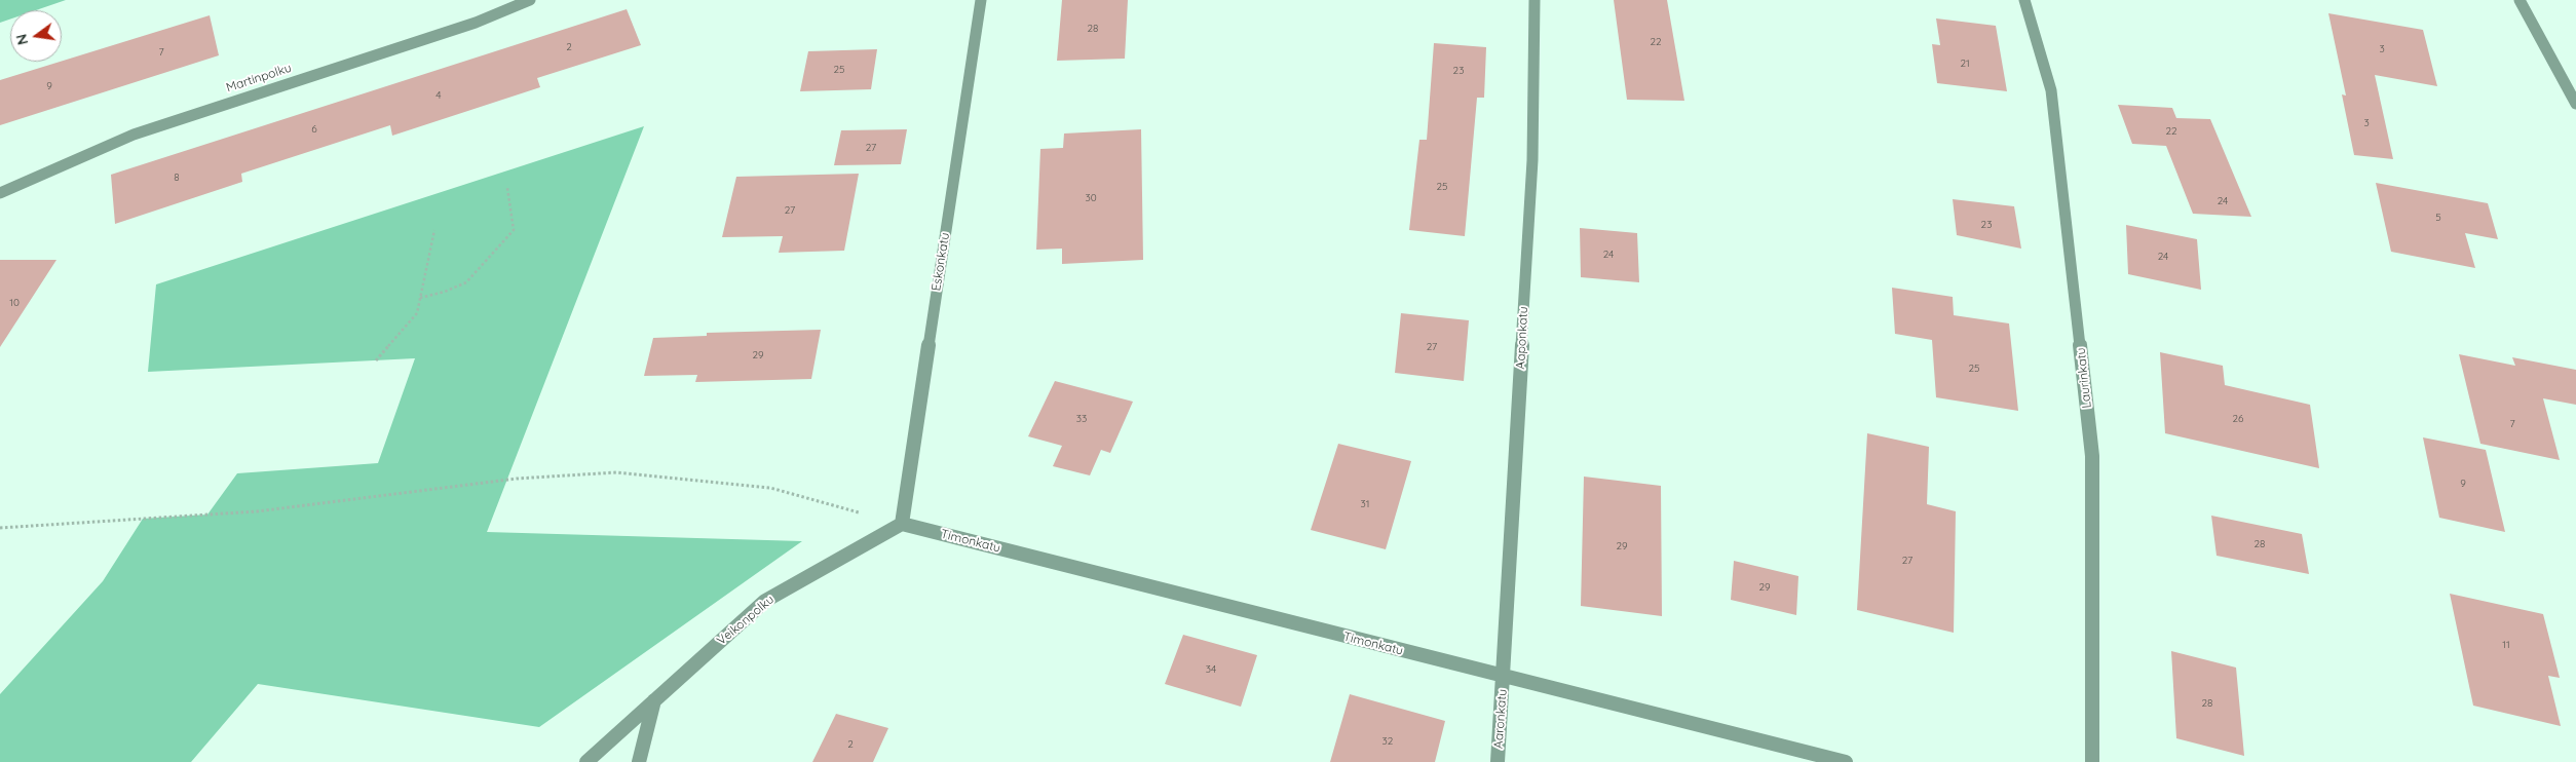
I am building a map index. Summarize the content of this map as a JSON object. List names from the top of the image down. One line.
{"streets":{"street":["Martinpolku","Eskonkatu","Aaponkatu","Laurinkatu","Timonkatu","Veikonpolku","Aaronkatu"]},"crossings":[["Eskonkatu","Timonkatu"],["Eskonkatu","Veikonpolku"],["Aaponkatu","Timonkatu"],["Aaponkatu","Aaronkatu"],["Timonkatu","Veikonpolku"],["Timonkatu","Aaronkatu"]],"house_numbers":["28","22","2","3","7","21","25","23","9","4","3","6","22","27","8","25","30","24","27","5","23","24","24","10","27","29","25","33","26","7","9","31","28","29","27","29","11","34","28","32","2"],"north":"left"}
